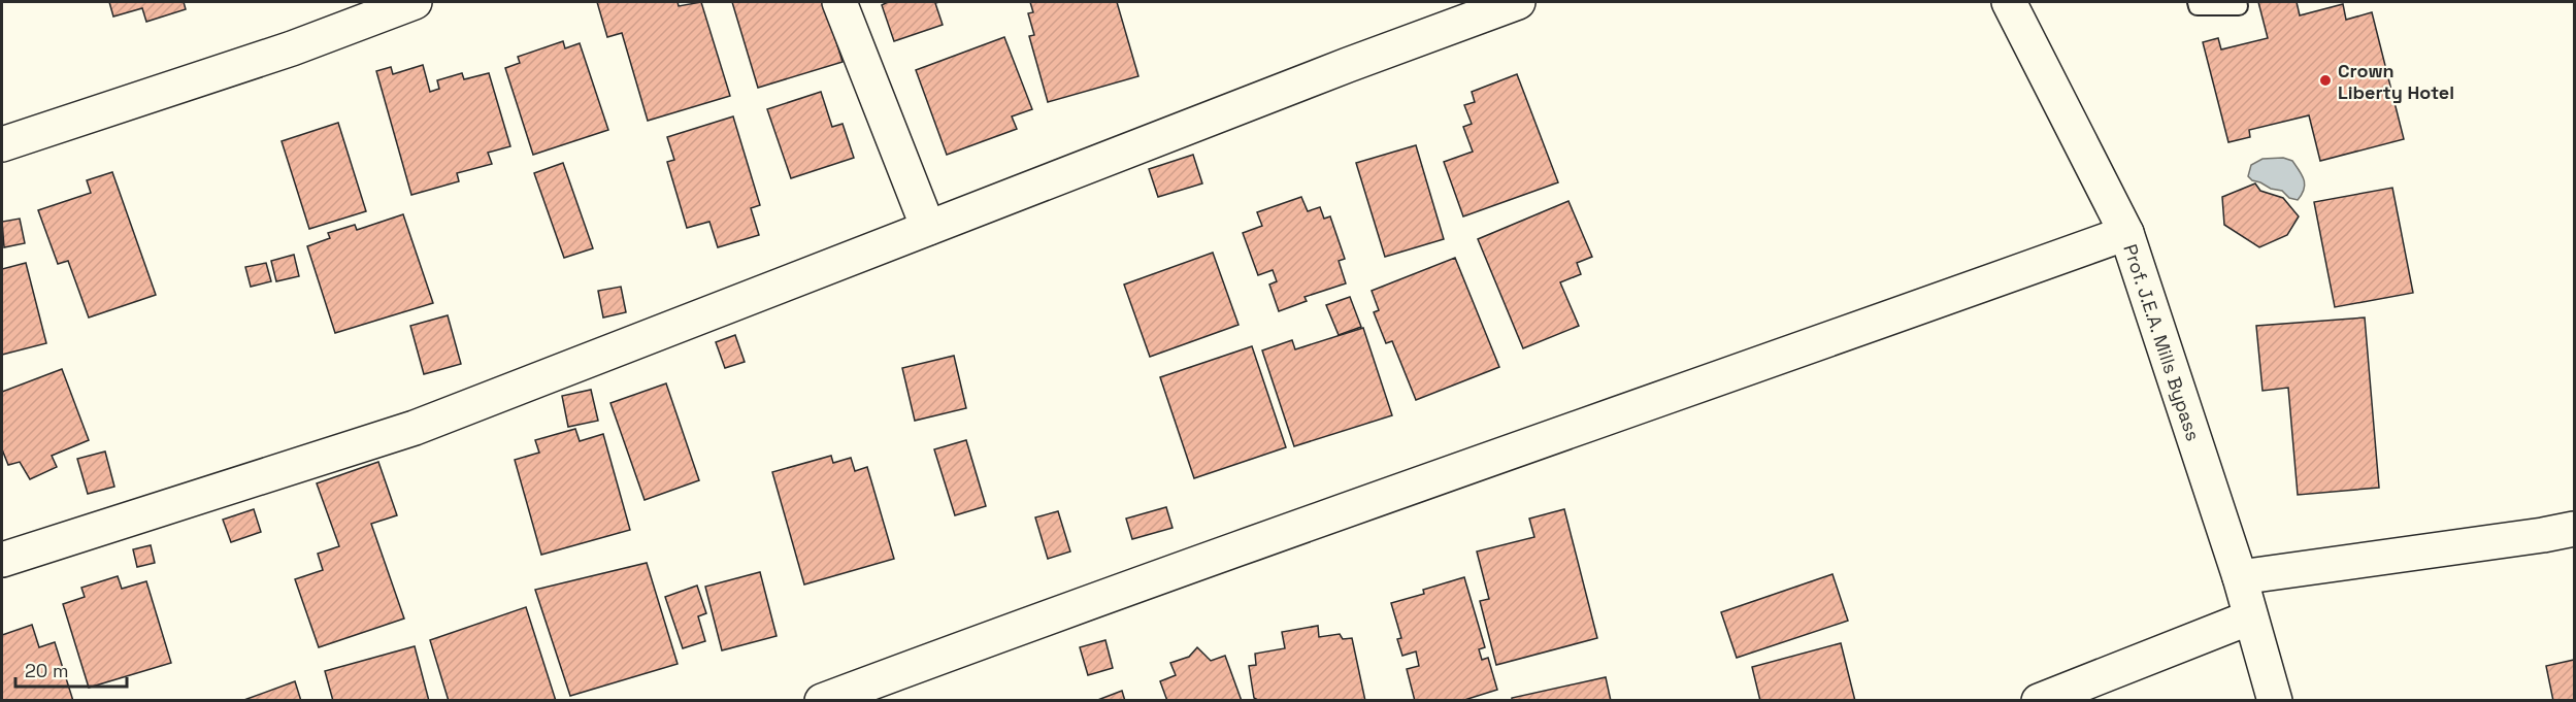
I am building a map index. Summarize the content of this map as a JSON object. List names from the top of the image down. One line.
{"streets":{"street":["Prof. J.E.A. Mills Bypass"]},"places":["Crown Liberty Hotel"],"scale_bar":"20 m"}
